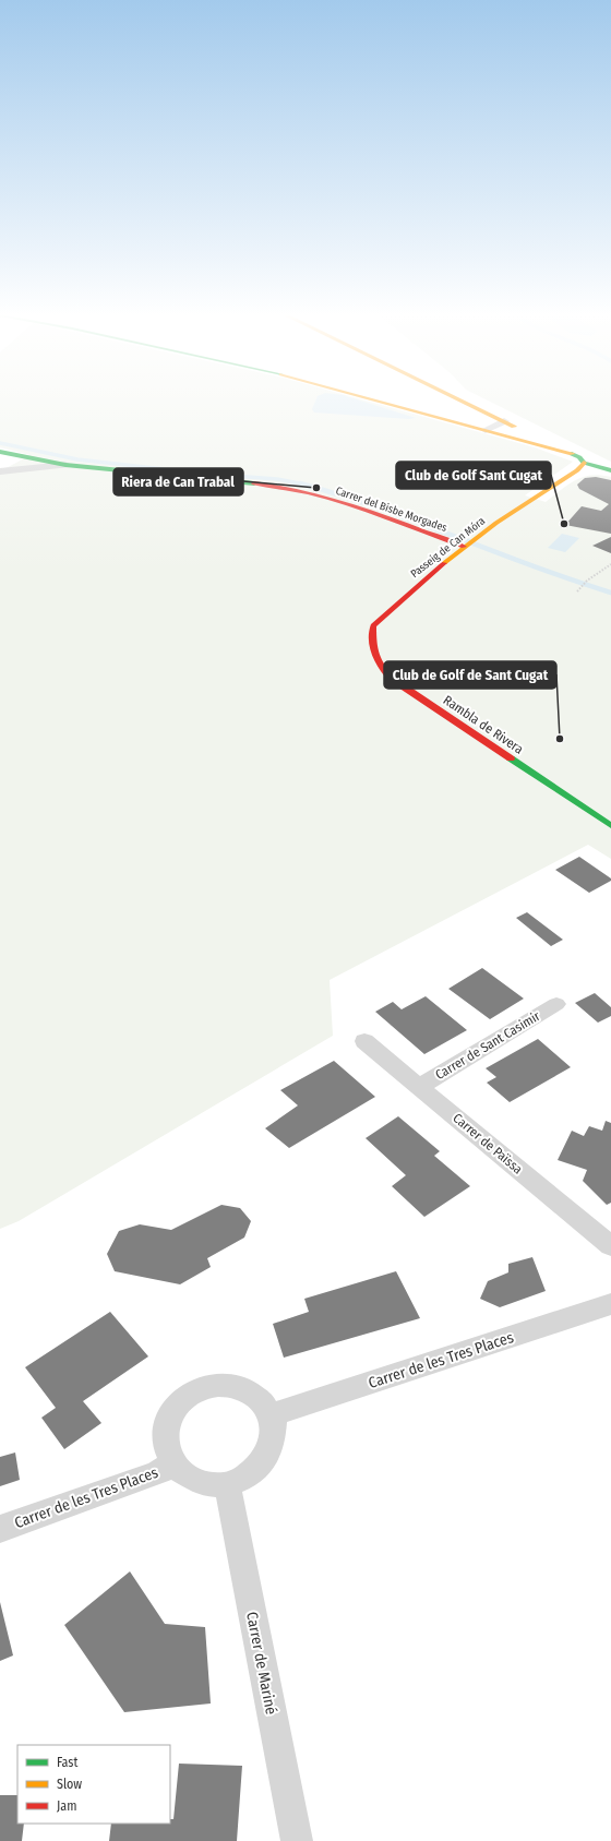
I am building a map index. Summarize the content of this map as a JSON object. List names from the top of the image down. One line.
{"streets":{"street":["Carrer del Bisbe Morgades","Passeig de Can Móra","Rambla de Rivera","Carrer de Sant Casimir","Carrer de Païssa","Carrer de les Tres Places","Carrer de Mariné"]},"crossings":[["Carrer del Bisbe Morgades","Passeig de Can Móra"],["Passeig de Can Móra","Rambla de Rivera"],["Carrer de Sant Casimir","Carrer de Païssa"],["Carrer de les Tres Places","Carrer de Mariné"]],"places":["Riera de Can Trabal","Club de Golf Sant Cugat","Club de Golf de Sant Cugat"],"legend":["Fast","Slow","Jam"]}
